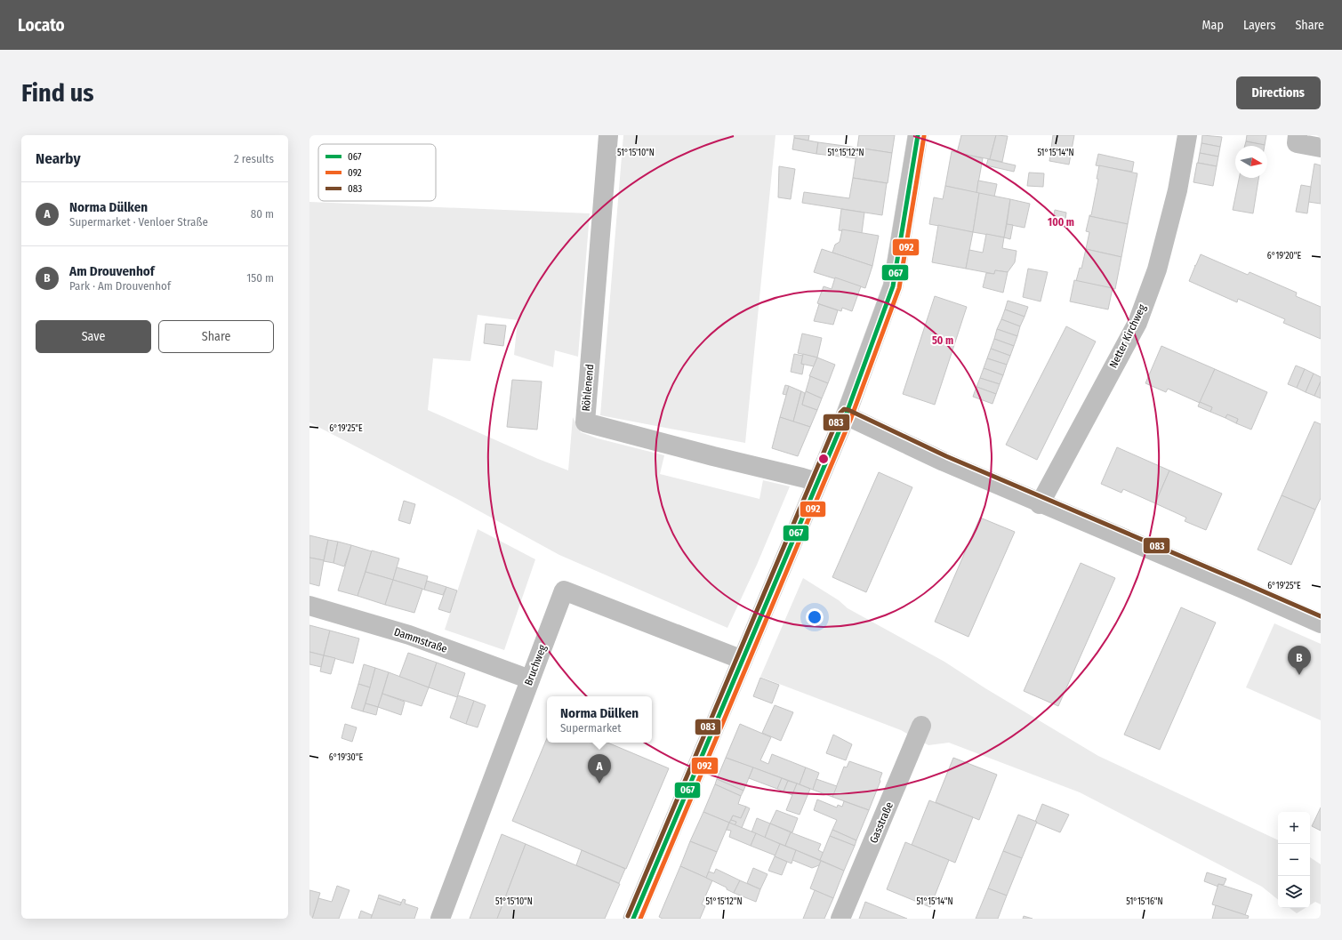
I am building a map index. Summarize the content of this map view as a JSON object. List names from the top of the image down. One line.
{"streets":{"street":["Netter Kirchweg","Röhlenend","Dammstraße","Bruchweg","Gasstraße"]},"crossings":[["Dammstraße","Bruchweg"]],"lines":["transit line 067","transit line 092","transit line 083"],"legend":["067","092","083"],"north":"right","page":{"header":"Locato","nav":["Map","Layers","Share"],"buttons":["Directions",["Save","Share"]],"title":"Find us","heading":["Nearby","2 results"],"list":[{"mark":"A","name":"Norma Dülken","note":"Supermarket · Venloer Straße","value":"80 m"},{"mark":"B","name":"Am Drouvenhof","note":"Park · Am Drouvenhof","value":"150 m"}],"pins":["B","A"],"popup":["Norma Dülken","Supermarket"],"map_buttons":["+","−"]},"coordinates":["51°15'10\"N","51°15'12\"N","51°15'14\"N","6°19'20\"E","6°19'25\"E","6°19'30\"E","51°15'16\"N"],"rings":["100 m","50 m"]}
